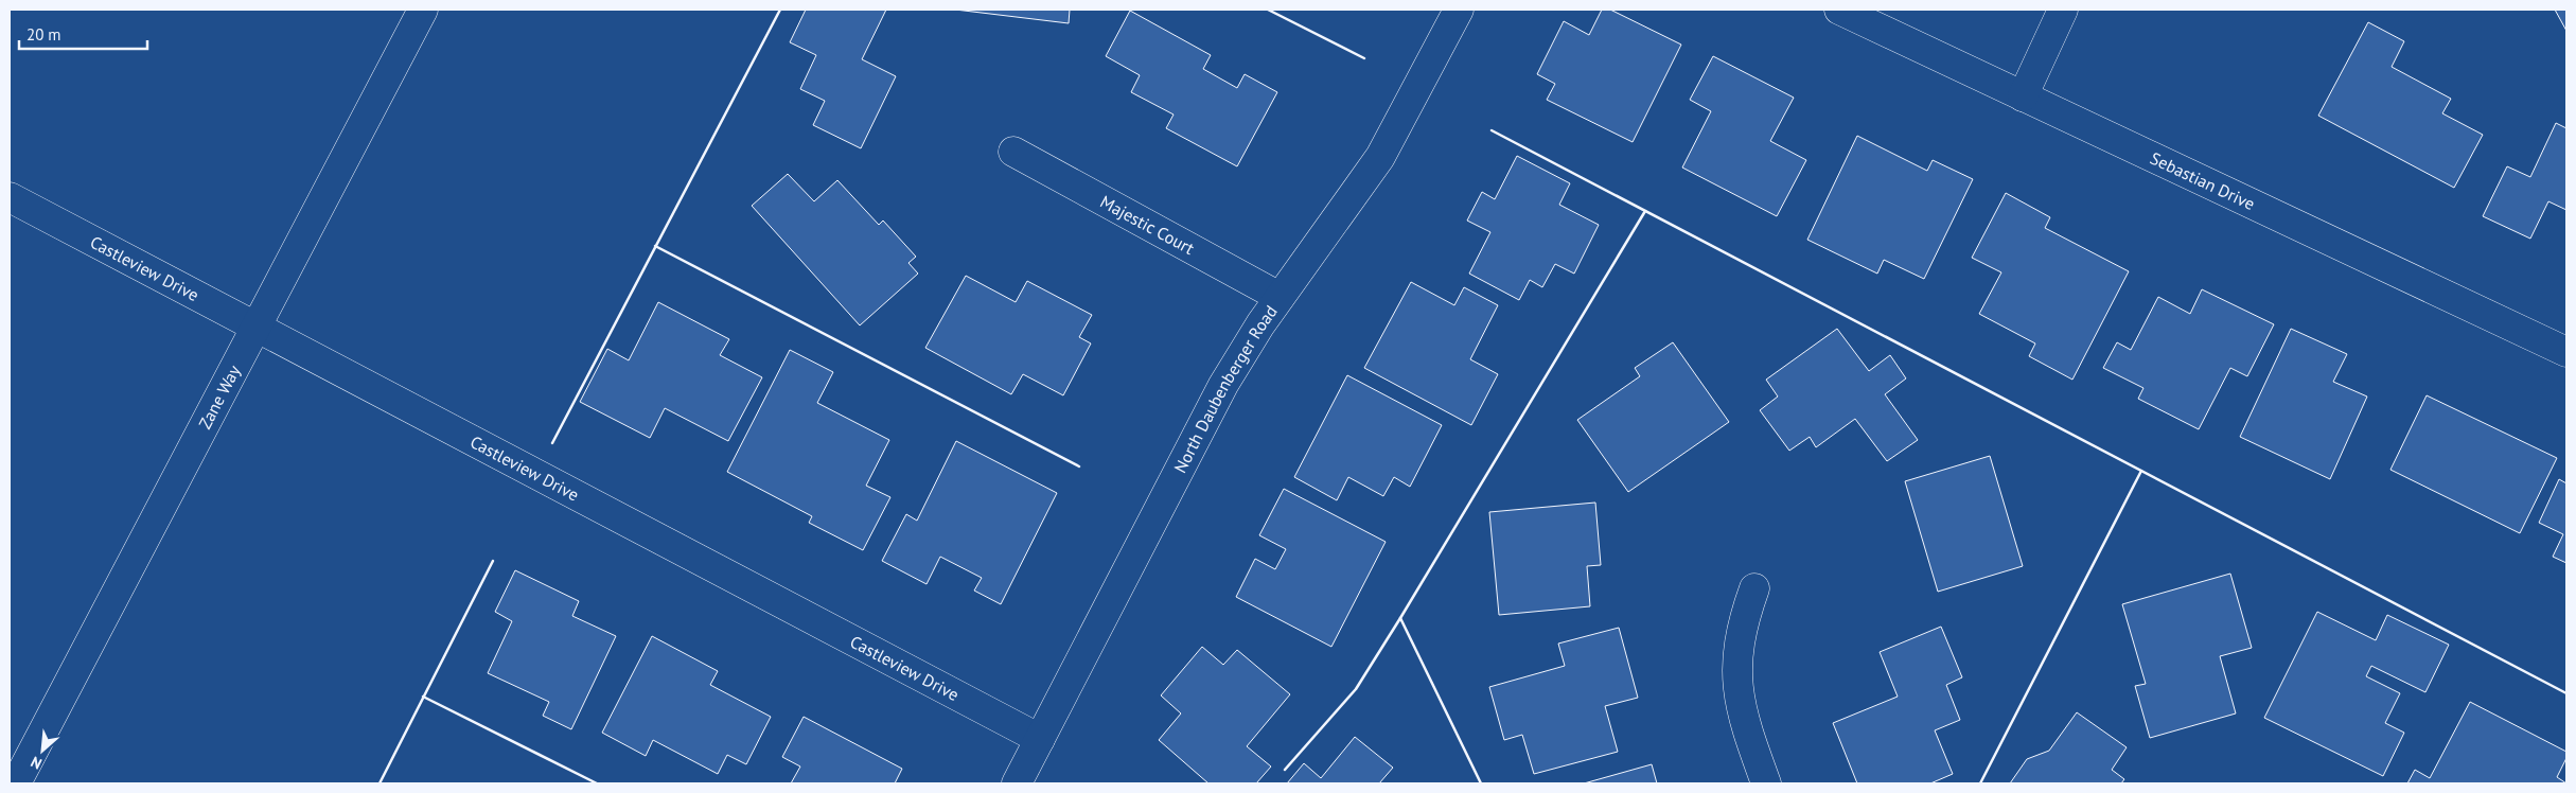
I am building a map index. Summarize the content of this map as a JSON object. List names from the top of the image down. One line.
{"streets":{"street":["Sebastian Drive","Majestic Court","Castleview Drive","North Daubenberger Road","Zane Way"]},"crossings":[["Majestic Court","North Daubenberger Road"],["Castleview Drive","North Daubenberger Road"],["Castleview Drive","Zane Way"]],"scale_bar":"20 m","north":"bottom left"}
